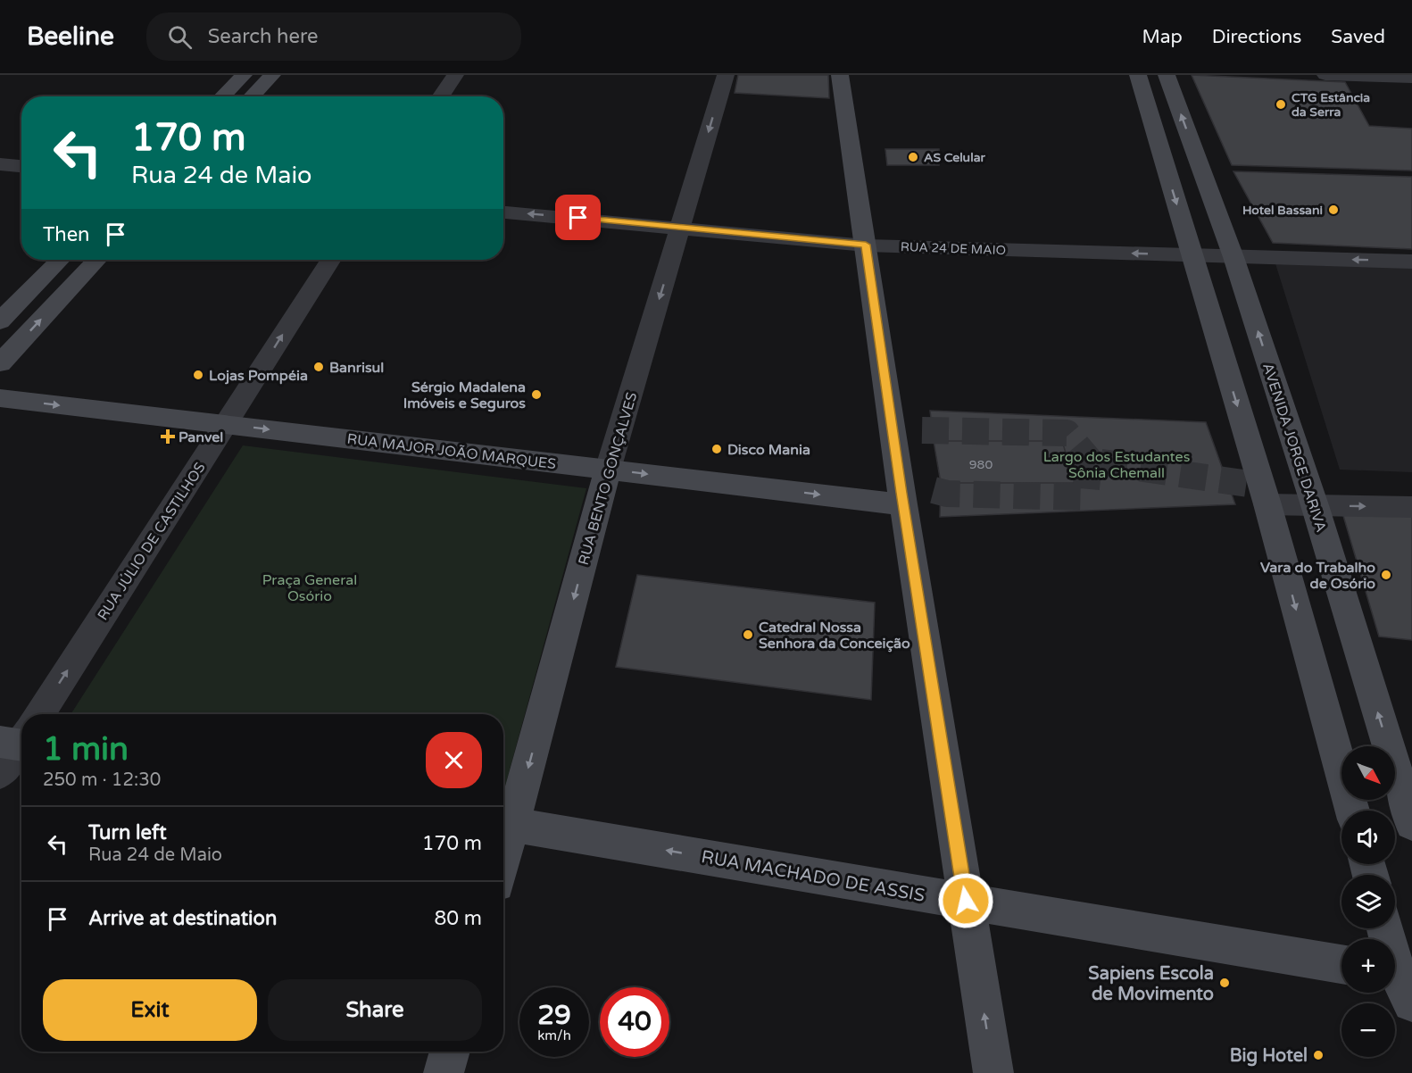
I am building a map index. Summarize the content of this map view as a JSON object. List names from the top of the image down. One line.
{"streets":{"street":["RUA 24 DE MAIO","AVENIDA JORGE DARIVA","RUA MAJOR JOÃO MARQUES","RUA BENTO GONÇALVES","RUA JÚLIO DE CASTILHOS","RUA MACHADO DE ASSIS"]},"crossings":[["RUA 24 DE MAIO","AVENIDA JORGE DARIVA"],["RUA 24 DE MAIO","RUA BENTO GONÇALVES"],["RUA MAJOR JOÃO MARQUES","RUA BENTO GONÇALVES"],["RUA MAJOR JOÃO MARQUES","RUA JÚLIO DE CASTILHOS"],["RUA BENTO GONÇALVES","RUA MACHADO DE ASSIS"]],"one_way":["RUA MAJOR JOÃO MARQUES","RUA MACHADO DE ASSIS"],"parks":["Largo dos Estudantes Sônia Chemall","Praça General Osório"],"places":{"other":["CTG Estância da Serra","AS Celular","Hotel Bassani","Banrisul","Lojas Pompéia","Sérgio Madalena Imóveis e Seguros","Disco Mania","Vara do Trabalho de Osório","Catedral Nossa Senhora da Conceição","Sapiens Escola de Movimento","Big Hotel"],"health":["Panvel"]},"house_numbers":["980"],"north":"bottom right","page":{"header":"Beeline","search":"Search here","nav":["Map","Directions","Saved"],"turn":["170 m","Rua 24 de Maio"],"then":"Then","heading":["1 min","250 m · 12:30"],"map_buttons":["+","−"],"list":[{"name":"Turn left","note":"Rua 24 de Maio","value":"170 m"},{"name":"Arrive at destination","value":"80 m"}],"buttons":["Exit","Share"],"speed":"29 km/h","limit":"40"}}
